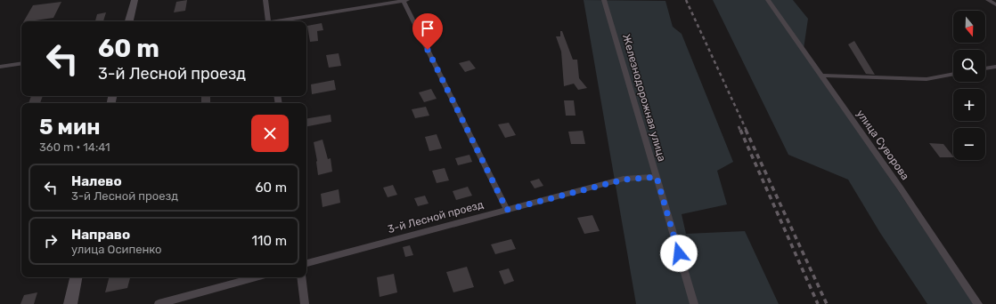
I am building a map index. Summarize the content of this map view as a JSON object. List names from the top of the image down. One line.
{"streets":{"street":["Железнодорожная улица","улица Суворова","3-й Лесной проезд"]},"crossings":[["Железнодорожная улица","3-й Лесной проезд"]],"north":"bottom","page":{"map_buttons":["+","−"],"turn":["60 m","3-й Лесной проезд"],"heading":["5 мин","360 m · 14:41"],"list":[{"name":"Налево","note":"3-й Лесной проезд","value":"60 m"},{"name":"Направо","note":"улица Осипенко","value":"110 m"}]}}
